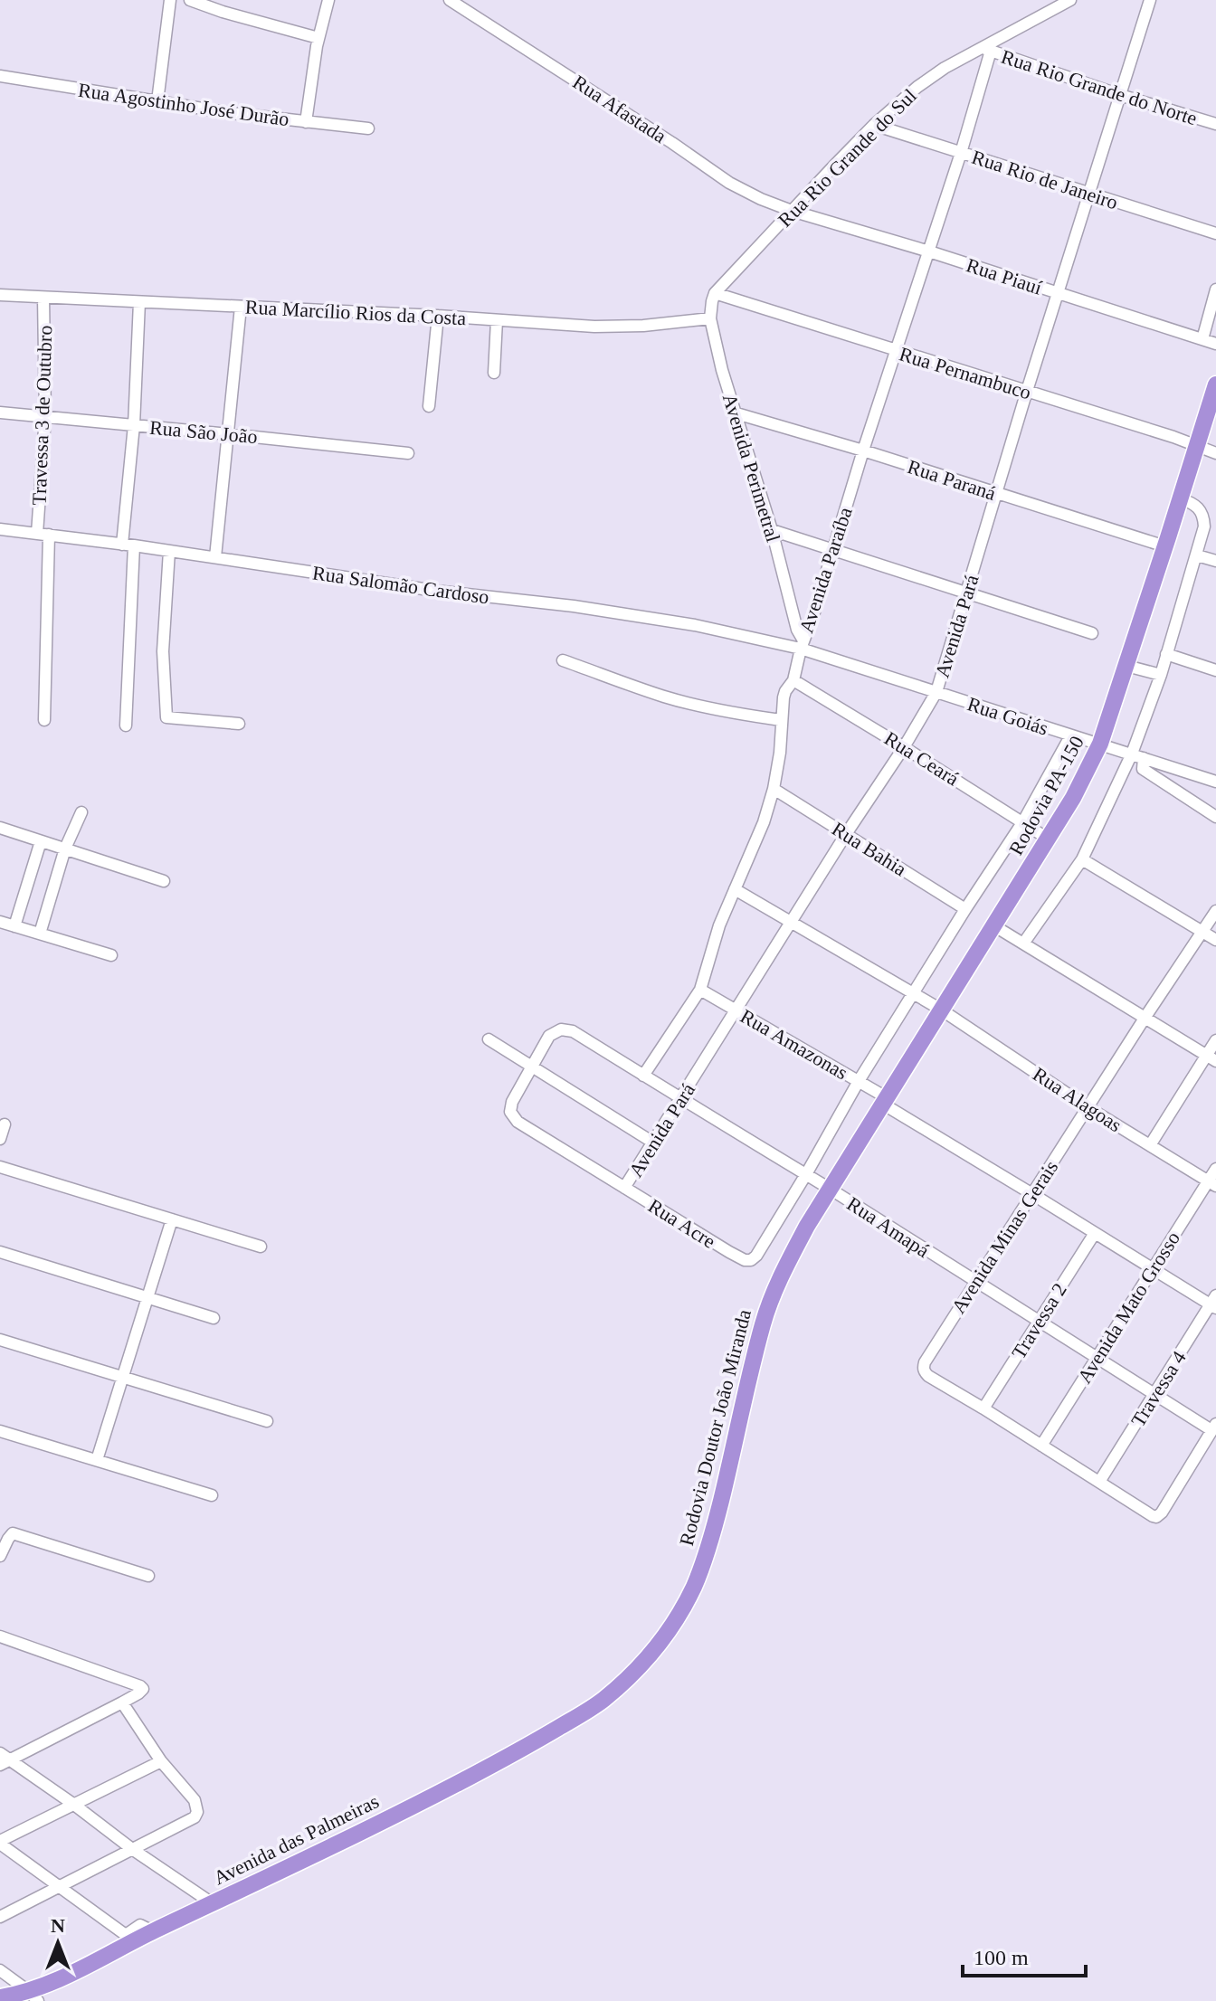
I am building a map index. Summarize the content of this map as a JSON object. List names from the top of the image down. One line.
{"streets":{"highway":["Rodovia PA-150","Rodovia Doutor João Miranda","Avenida das Palmeiras"],"street":["Rua Rio Grande do Norte","Rua Agostinho José Durão","Rua Afastada","Rua Rio Grande do Sul","Rua Rio de Janeiro","Rua Piauí","Rua Marcílio Rios da Costa","Rua Pernambuco","Travessa 3 de Outubro","Rua São João","Avenida Perimetral","Rua Paraná","Avenida Paraíba","Rua Salomão Cardoso","Avenida Pará","Rua Goiás","Rua Ceará","Rua Bahia","Rua Amazonas","Rua Alagoas","Rua Acre","Rua Amapá","Avenida Minas Gerais","Avenida Mato Grosso","Travessa 2","Travessa 4"]},"crossings":[["Rua Rio Grande do Norte","Rua Rio Grande do Sul"],["Rua Rio Grande do Norte","Avenida Paraíba"],["Rua Rio Grande do Norte","Avenida Pará"],["Rua Afastada","Rua Rio Grande do Sul"],["Rua Afastada","Rua Piauí"],["Rua Rio Grande do Sul","Rua Rio de Janeiro"],["Rua Rio Grande do Sul","Rua Piauí"],["Rua Rio Grande do Sul","Rua Pernambuco"],["Rua Rio Grande do Sul","Avenida Perimetral"],["Rua Rio Grande do Sul","Avenida Paraíba"],["Rua Rio de Janeiro","Avenida Paraíba"],["Rua Rio de Janeiro","Avenida Pará"],["Rua Piauí","Avenida Paraíba"],["Rua Piauí","Avenida Pará"],["Rua Marcílio Rios da Costa","Travessa 3 de Outubro"],["Rua Marcílio Rios da Costa","Avenida Perimetral"],["Rua Pernambuco","Avenida Perimetral"],["Rua Pernambuco","Avenida Paraíba"],["Rua Pernambuco","Avenida Pará"],["Rua Pernambuco","Rodovia PA-150"],["Travessa 3 de Outubro","Rua São João"],["Travessa 3 de Outubro","Rua Salomão Cardoso"],["Avenida Perimetral","Rua Paraná"],["Avenida Perimetral","Avenida Paraíba"],["Avenida Perimetral","Rua Salomão Cardoso"],["Avenida Perimetral","Rua Goiás"],["Rua Paraná","Avenida Paraíba"],["Rua Paraná","Avenida Pará"],["Rua Paraná","Rodovia PA-150"],["Avenida Paraíba","Rua Salomão Cardoso"],["Avenida Paraíba","Rua Goiás"],["Avenida Paraíba","Rua Ceará"],["Avenida Paraíba","Rua Bahia"],["Avenida Paraíba","Rua Amazonas"],["Avenida Paraíba","Rua Amapá"],["Rua Salomão Cardoso","Rua Goiás"],["Avenida Pará","Rua Goiás"],["Avenida Pará","Rua Ceará"],["Avenida Pará","Rua Bahia"],["Avenida Pará","Rua Amazonas"],["Avenida Pará","Rua Acre"],["Avenida Pará","Rua Amapá"],["Rua Goiás","Rodovia PA-150"],["Rua Ceará","Rodovia PA-150"],["Rodovia PA-150","Rua Amazonas"],["Rodovia PA-150","Rua Alagoas"],["Rodovia PA-150","Rua Amapá"],["Rodovia PA-150","Rodovia Doutor João Miranda"],["Rua Amazonas","Avenida Minas Gerais"],["Rua Alagoas","Avenida Minas Gerais"],["Rua Alagoas","Avenida Mato Grosso"],["Rua Acre","Rua Amapá"],["Rua Amapá","Avenida Minas Gerais"],["Rua Amapá","Avenida Mato Grosso"],["Rua Amapá","Travessa 2"],["Rua Amapá","Travessa 4"],["Rua Amapá","Rodovia Doutor João Miranda"],["Avenida Minas Gerais","Travessa 2"],["Rodovia Doutor João Miranda","Avenida das Palmeiras"]],"scale_bar":"100 m","north":"top"}
